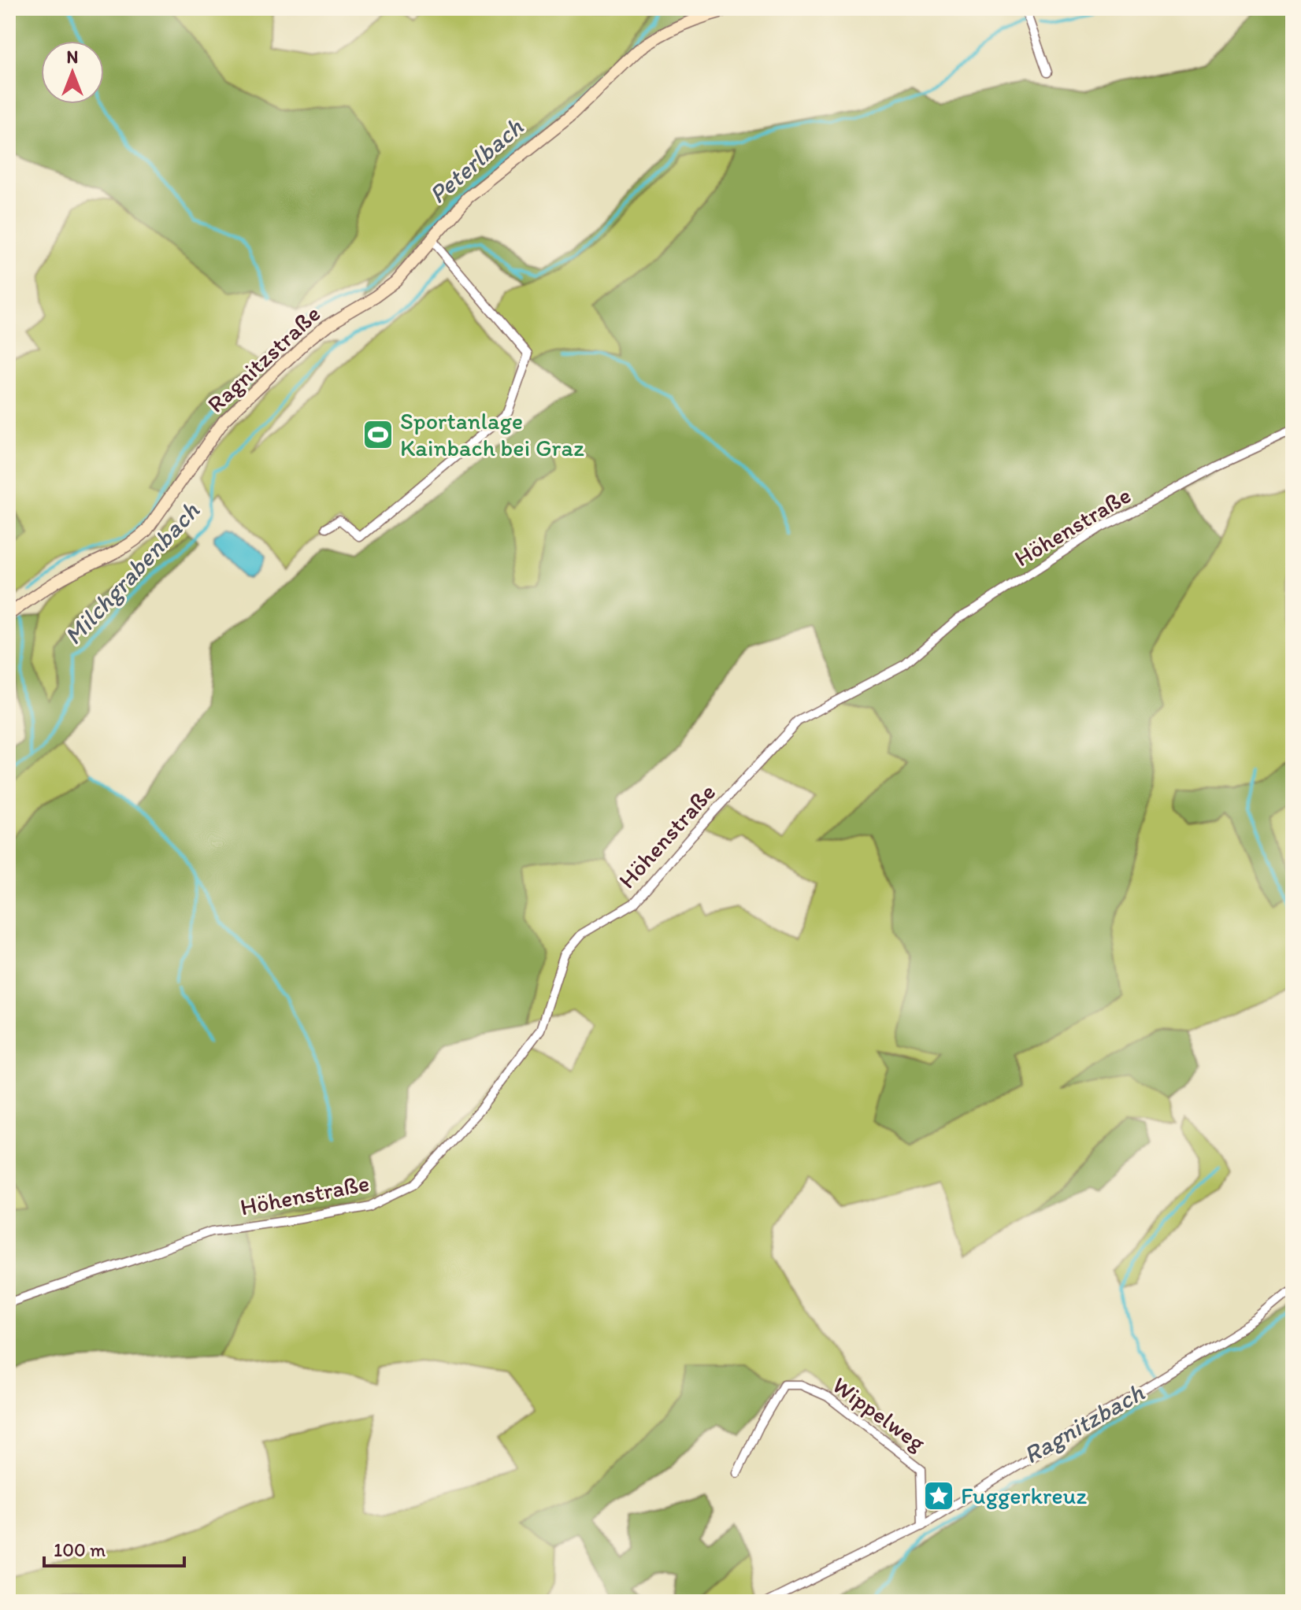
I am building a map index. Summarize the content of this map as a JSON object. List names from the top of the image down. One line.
{"streets":{"main road":["Ragnitzstraße"],"street":["Höhenstraße","Wippelweg"]},"water":["Peterlbach","Milchgrabenbach","Ragnitzbach"],"places":{"sports":["Sportanlage Kainbach bei Graz"],"place":["Fuggerkreuz"]},"scale_bar":"100 m","north":"top"}
